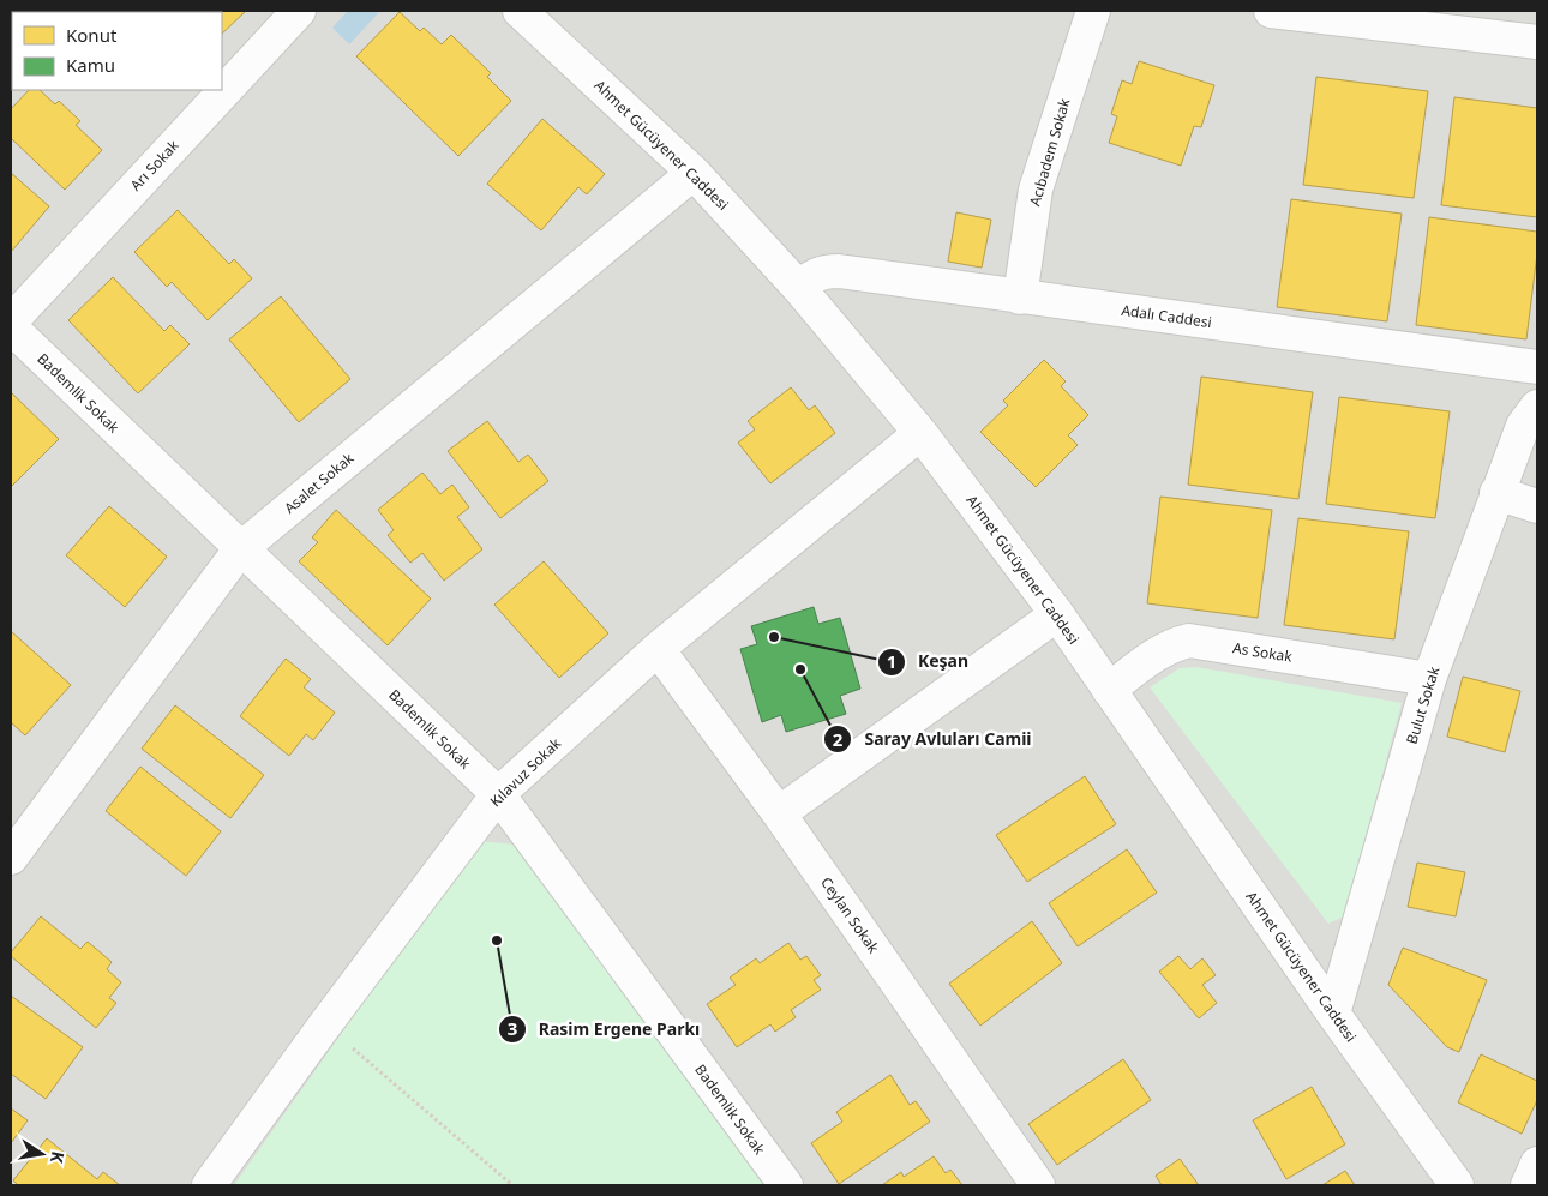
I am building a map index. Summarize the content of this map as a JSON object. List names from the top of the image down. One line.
{"streets":{"street":["Ahmet Gücüyener Caddesi","Acıbadem Sokak","Arı Sokak","Adalı Caddesi","Bademlik Sokak","Asalet Sokak","As Sokak","Bulut Sokak","Kılavuz Sokak","Ceylan Sokak"]},"crossings":[["Ahmet Gücüyener Caddesi","Adalı Caddesi"],["Ahmet Gücüyener Caddesi","Asalet Sokak"],["Ahmet Gücüyener Caddesi","As Sokak"],["Ahmet Gücüyener Caddesi","Bulut Sokak"],["Ahmet Gücüyener Caddesi","Kılavuz Sokak"],["Acıbadem Sokak","Adalı Caddesi"],["Bademlik Sokak","Asalet Sokak"],["Bademlik Sokak","Kılavuz Sokak"],["As Sokak","Bulut Sokak"],["Kılavuz Sokak","Ceylan Sokak"]],"places":["Keşan","Saray Avluları Camii","Rasim Ergene Parkı"],"legend":["Konut","Kamu"],"north":"right"}
